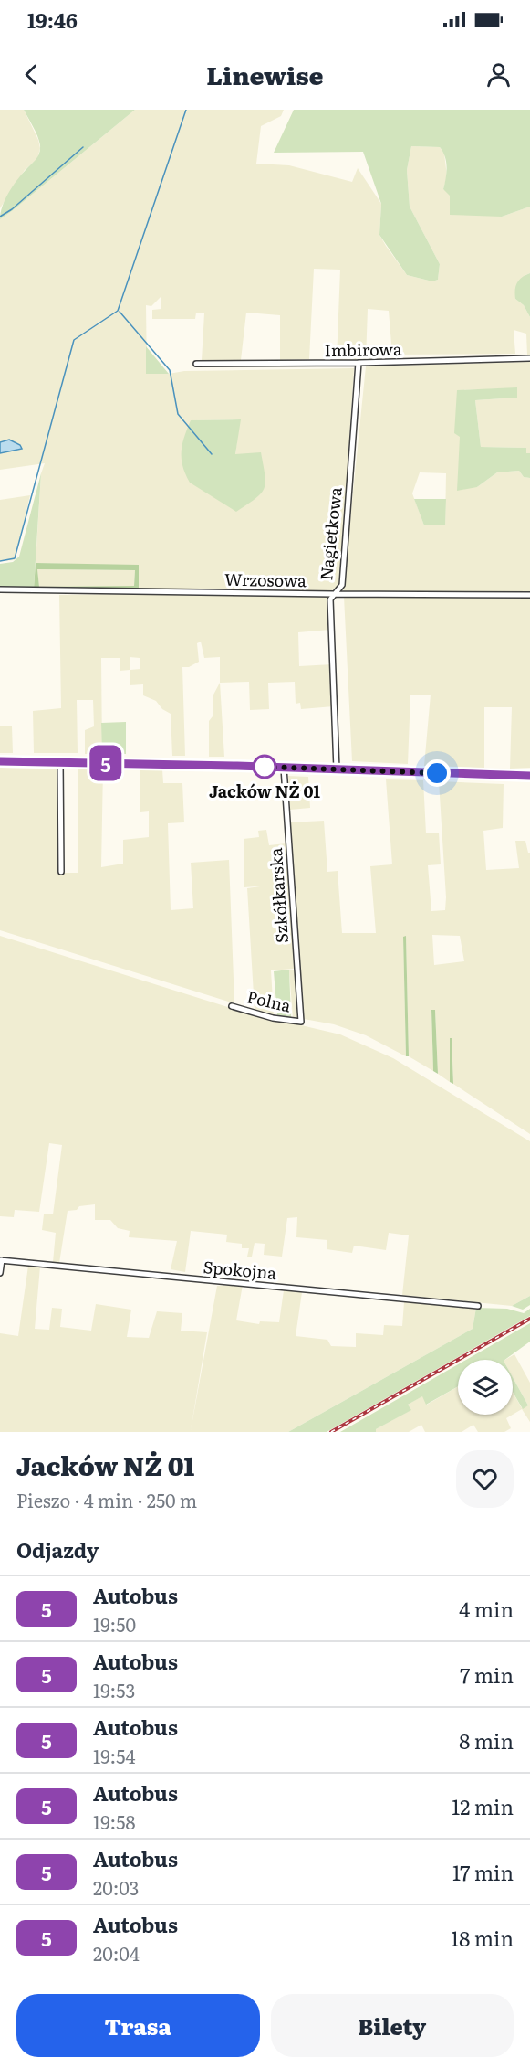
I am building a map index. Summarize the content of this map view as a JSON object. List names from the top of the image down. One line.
{"streets":{"street":["Imbirowa","Nagietkowa","Wrzosowa","Szkółkarska","Polna","Spokojna"]},"crossings":[["Imbirowa","Nagietkowa"],["Nagietkowa","Wrzosowa"],["Szkółkarska","Polna"]],"places":["Jacków NŻ 01"],"lines":["bus line 5"],"page":{"status":"19:46","header":"Linewise","on_map":"5","heading":[["Jacków NŻ 01","Pieszo · 4 min · 250 m"],"Odjazdy"],"list":[{"mark":"5","name":"Autobus","note":"19:50","value":"4 min"},{"mark":"5","name":"Autobus","note":"19:53","value":"7 min"},{"mark":"5","name":"Autobus","note":"19:54","value":"8 min"},{"mark":"5","name":"Autobus","note":"19:58","value":"12 min"},{"mark":"5","name":"Autobus","note":"20:03","value":"17 min"},{"mark":"5","name":"Autobus","note":"20:04","value":"18 min"}],"buttons":["Trasa","Bilety"]}}
